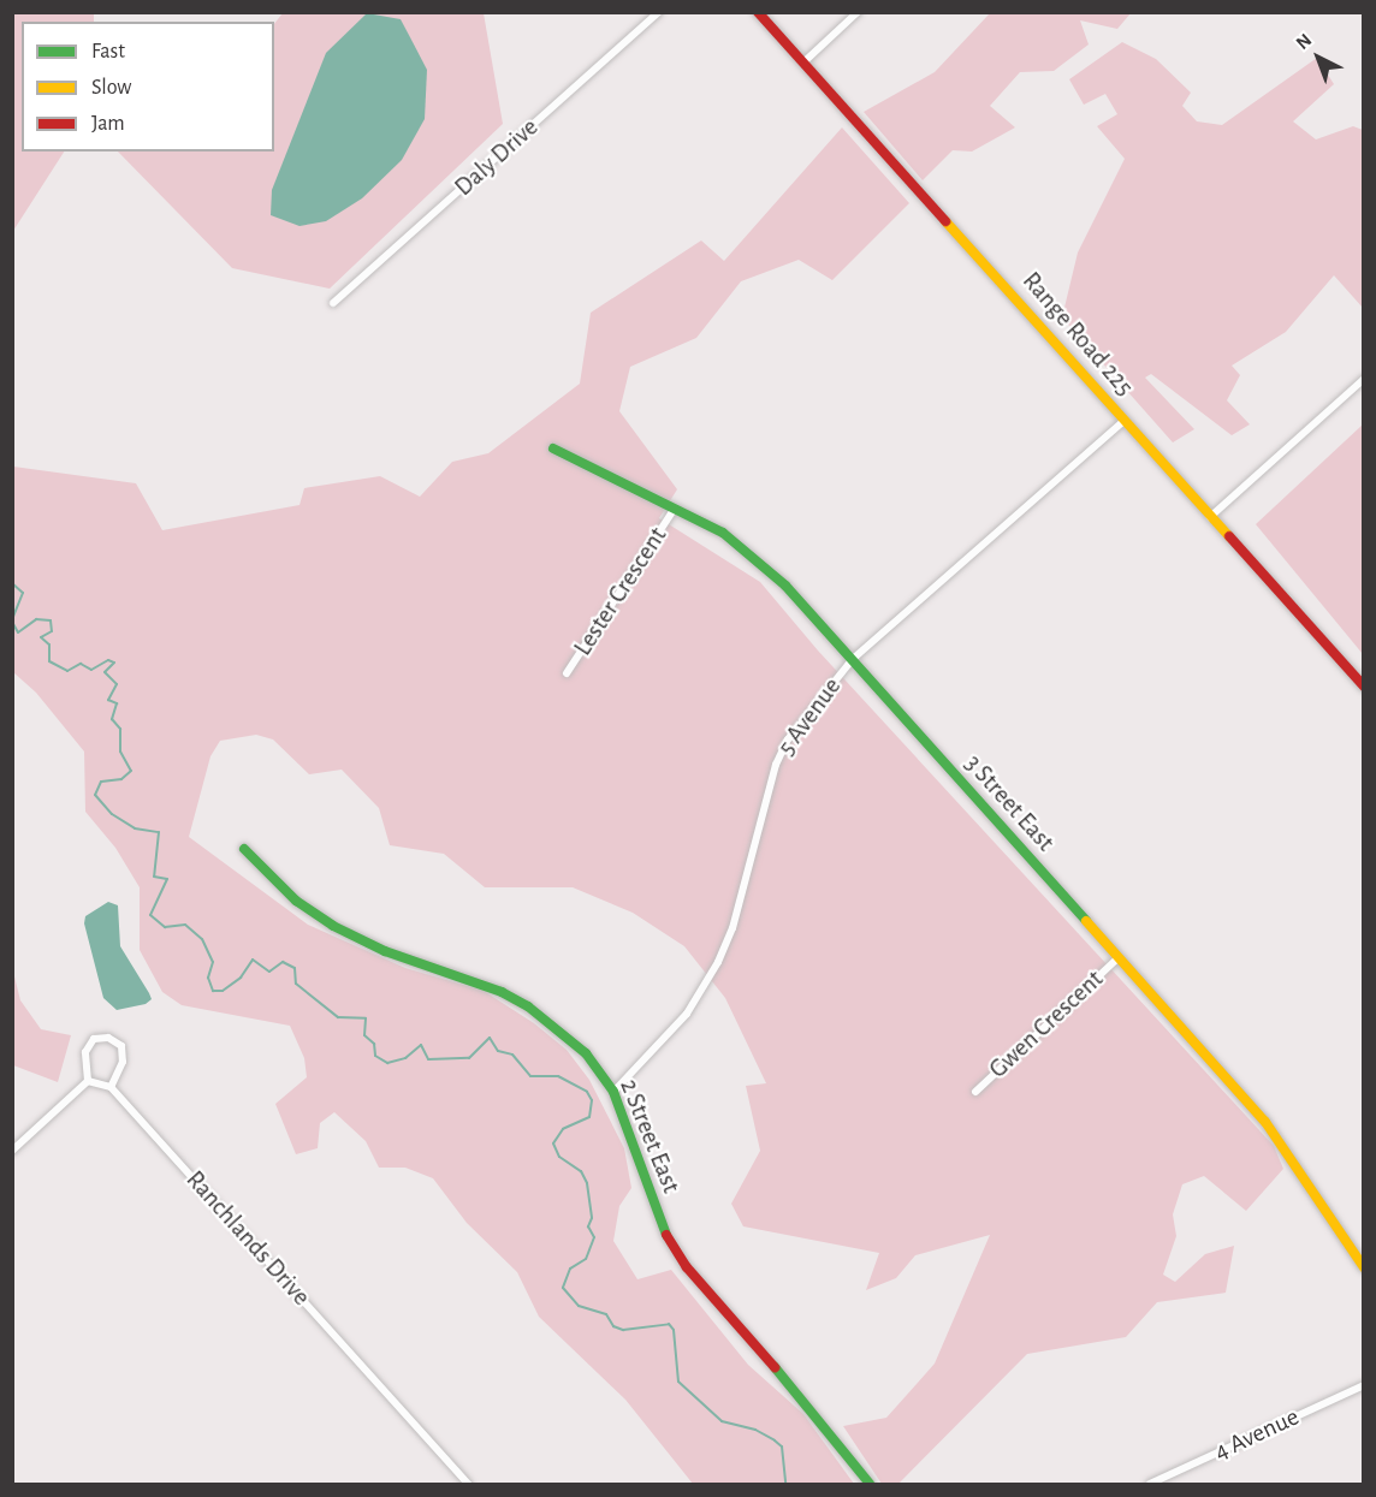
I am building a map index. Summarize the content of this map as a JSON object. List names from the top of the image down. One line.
{"streets":{"street":["Daly Drive","Range Road 225","Lester Crescent","5 Avenue","3 Street East","Gwen Crescent","2 Street East","Ranchlands Drive","4 Avenue"]},"crossings":[["Range Road 225","5 Avenue"],["Lester Crescent","3 Street East"],["5 Avenue","3 Street East"],["5 Avenue","2 Street East"],["3 Street East","Gwen Crescent"]],"legend":["Fast","Slow","Jam"],"north":"top left"}
